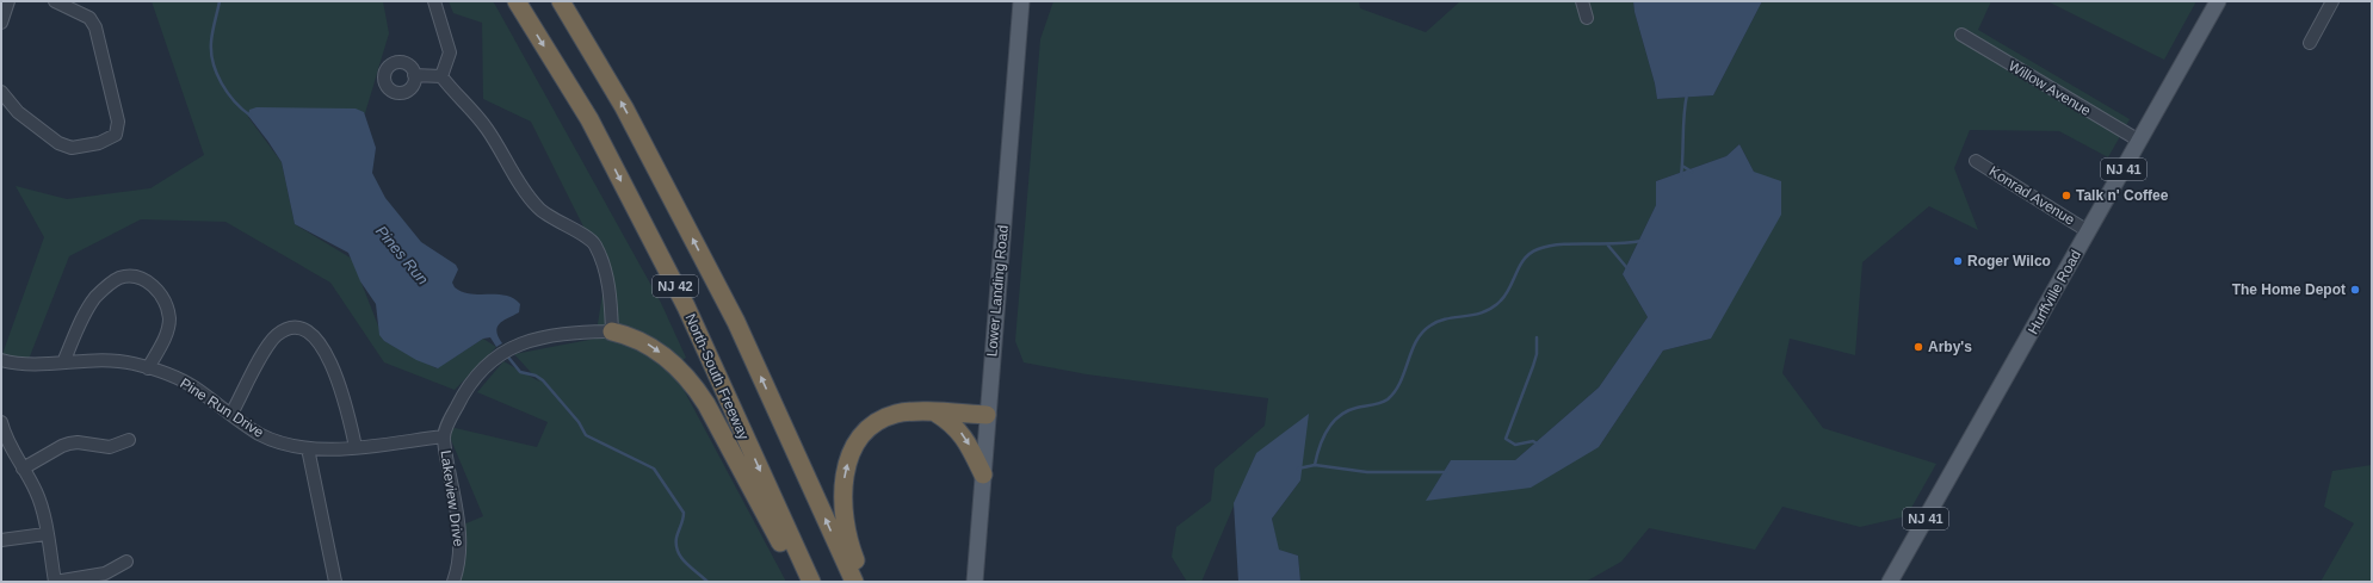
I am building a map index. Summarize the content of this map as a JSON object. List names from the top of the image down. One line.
{"streets":{"highway":["NJ 42","North-South Freeway"],"main road":["NJ 41","Lower Landing Road","Hurffville Road"],"street":["Willow Avenue","Konrad Avenue","Pine Run Drive","Lakeview Drive"]},"crossings":[["Willow Avenue","Hurffville Road"],["Konrad Avenue","Hurffville Road"],["Pine Run Drive","Lakeview Drive"]],"water":["Pines Run"],"places":["Talk n' Coffee","Roger Wilco","The Home Depot","Arby's"]}
